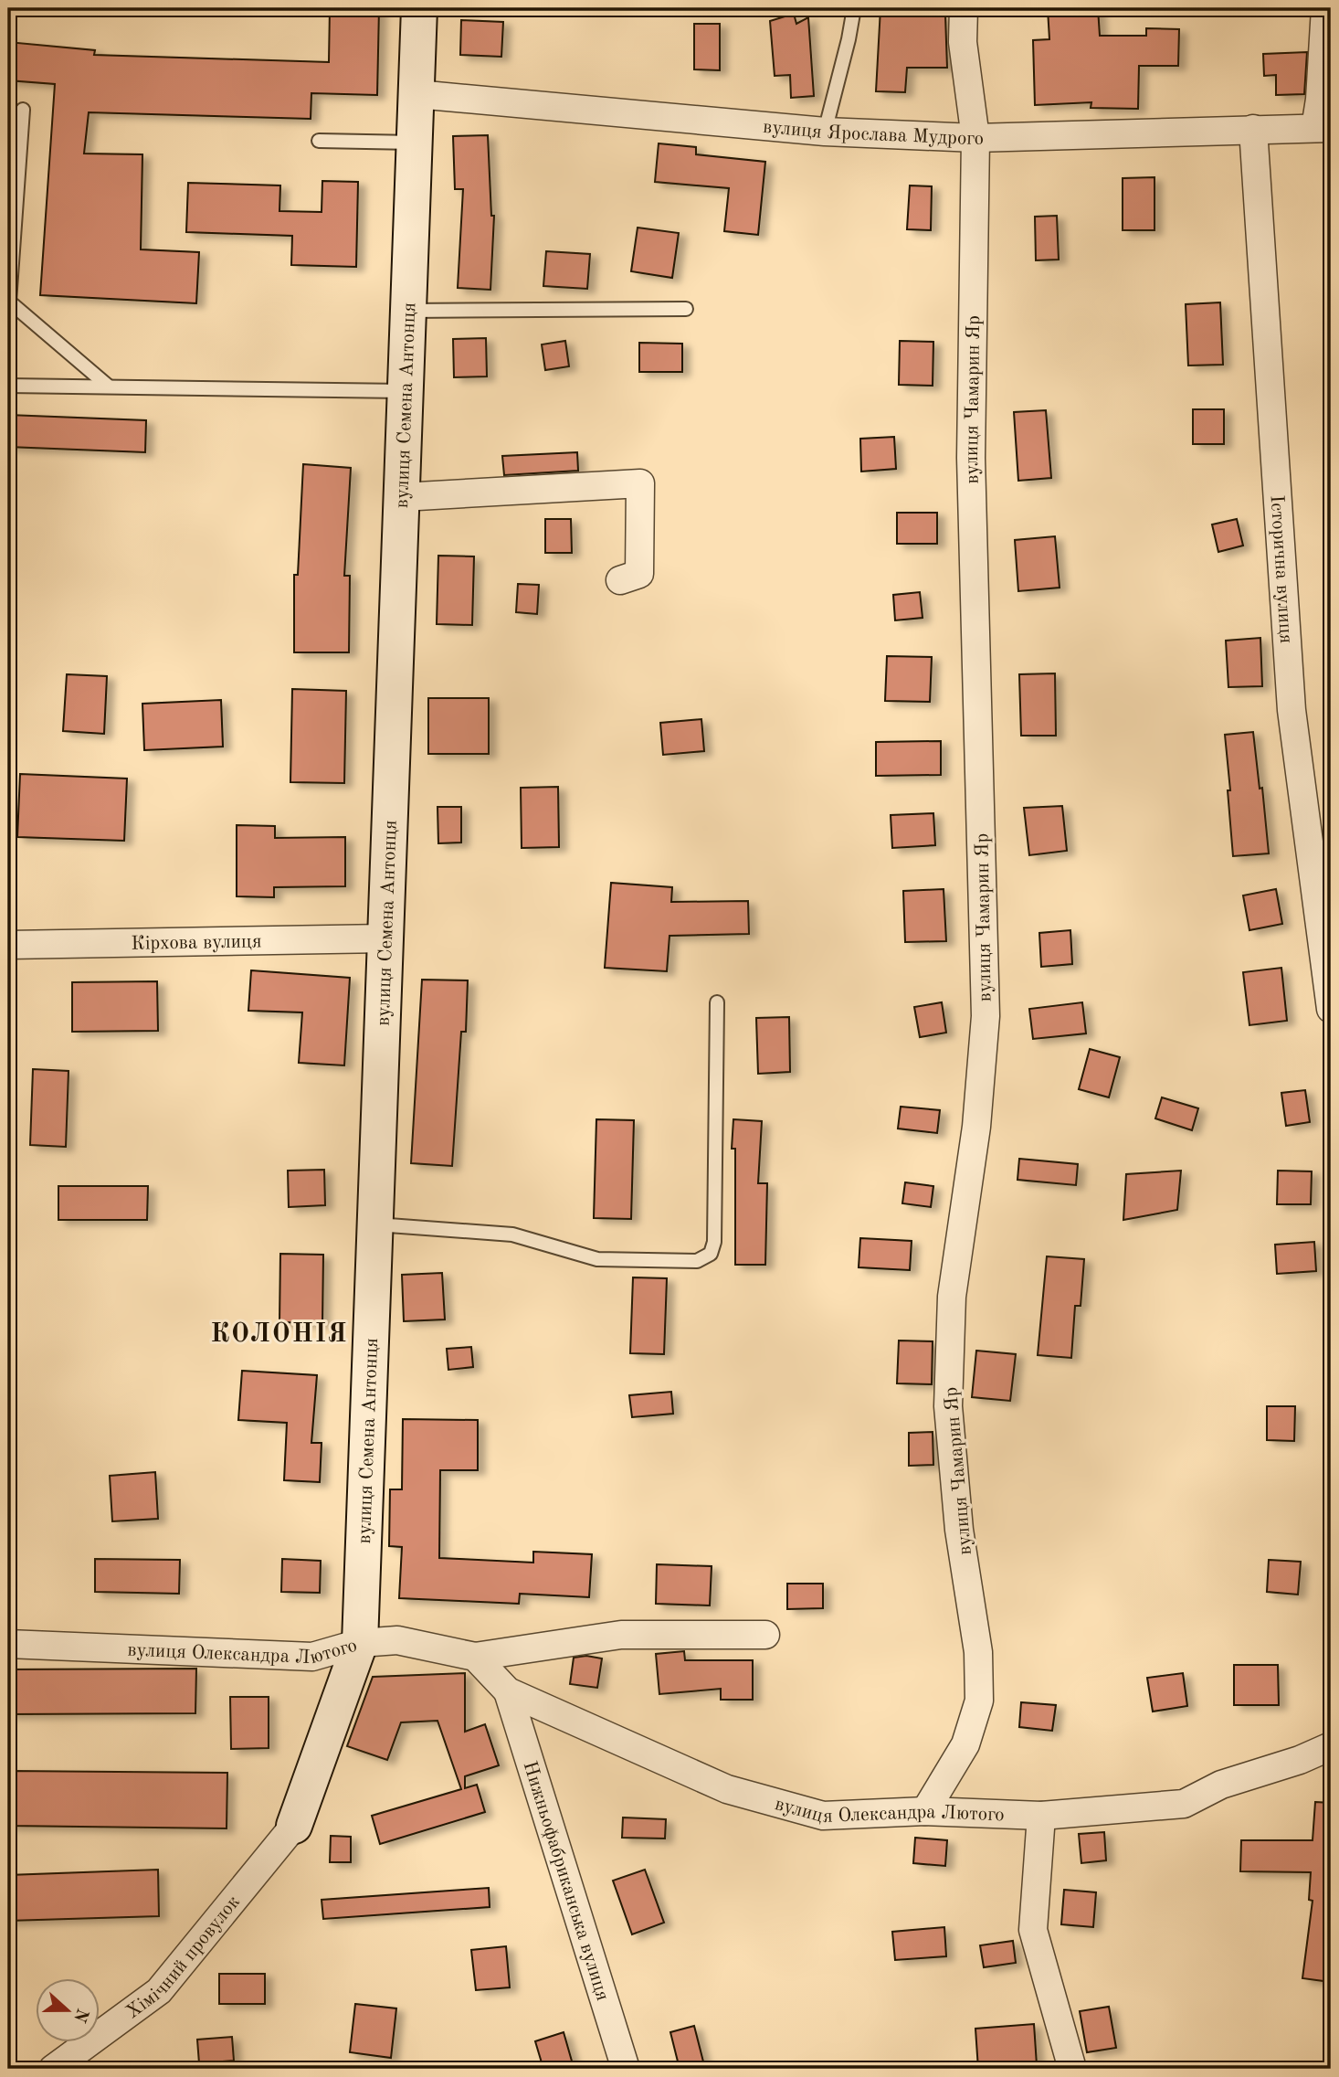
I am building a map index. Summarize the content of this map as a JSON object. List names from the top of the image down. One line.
{"streets":{"street":["вулиця Ярослава Мудрого","вулиця Чамарин Яр","вулиця Семена Антонця","Історична вулиця","Кірхова вулиця","вулиця Олександра Лютого","Нижньофабриканська вулиця","Хімічний провулок"]},"crossings":[["вулиця Ярослава Мудрого","вулиця Чамарин Яр"],["вулиця Ярослава Мудрого","вулиця Семена Антонця"],["вулиця Ярослава Мудрого","Історична вулиця"],["вулиця Чамарин Яр","вулиця Олександра Лютого"],["вулиця Семена Антонця","Кірхова вулиця"],["вулиця Семена Антонця","вулиця Олександра Лютого"],["вулиця Семена Антонця","Хімічний провулок"],["вулиця Олександра Лютого","Нижньофабриканська вулиця"]],"districts":["КОЛОНІЯ"],"north":"right"}
